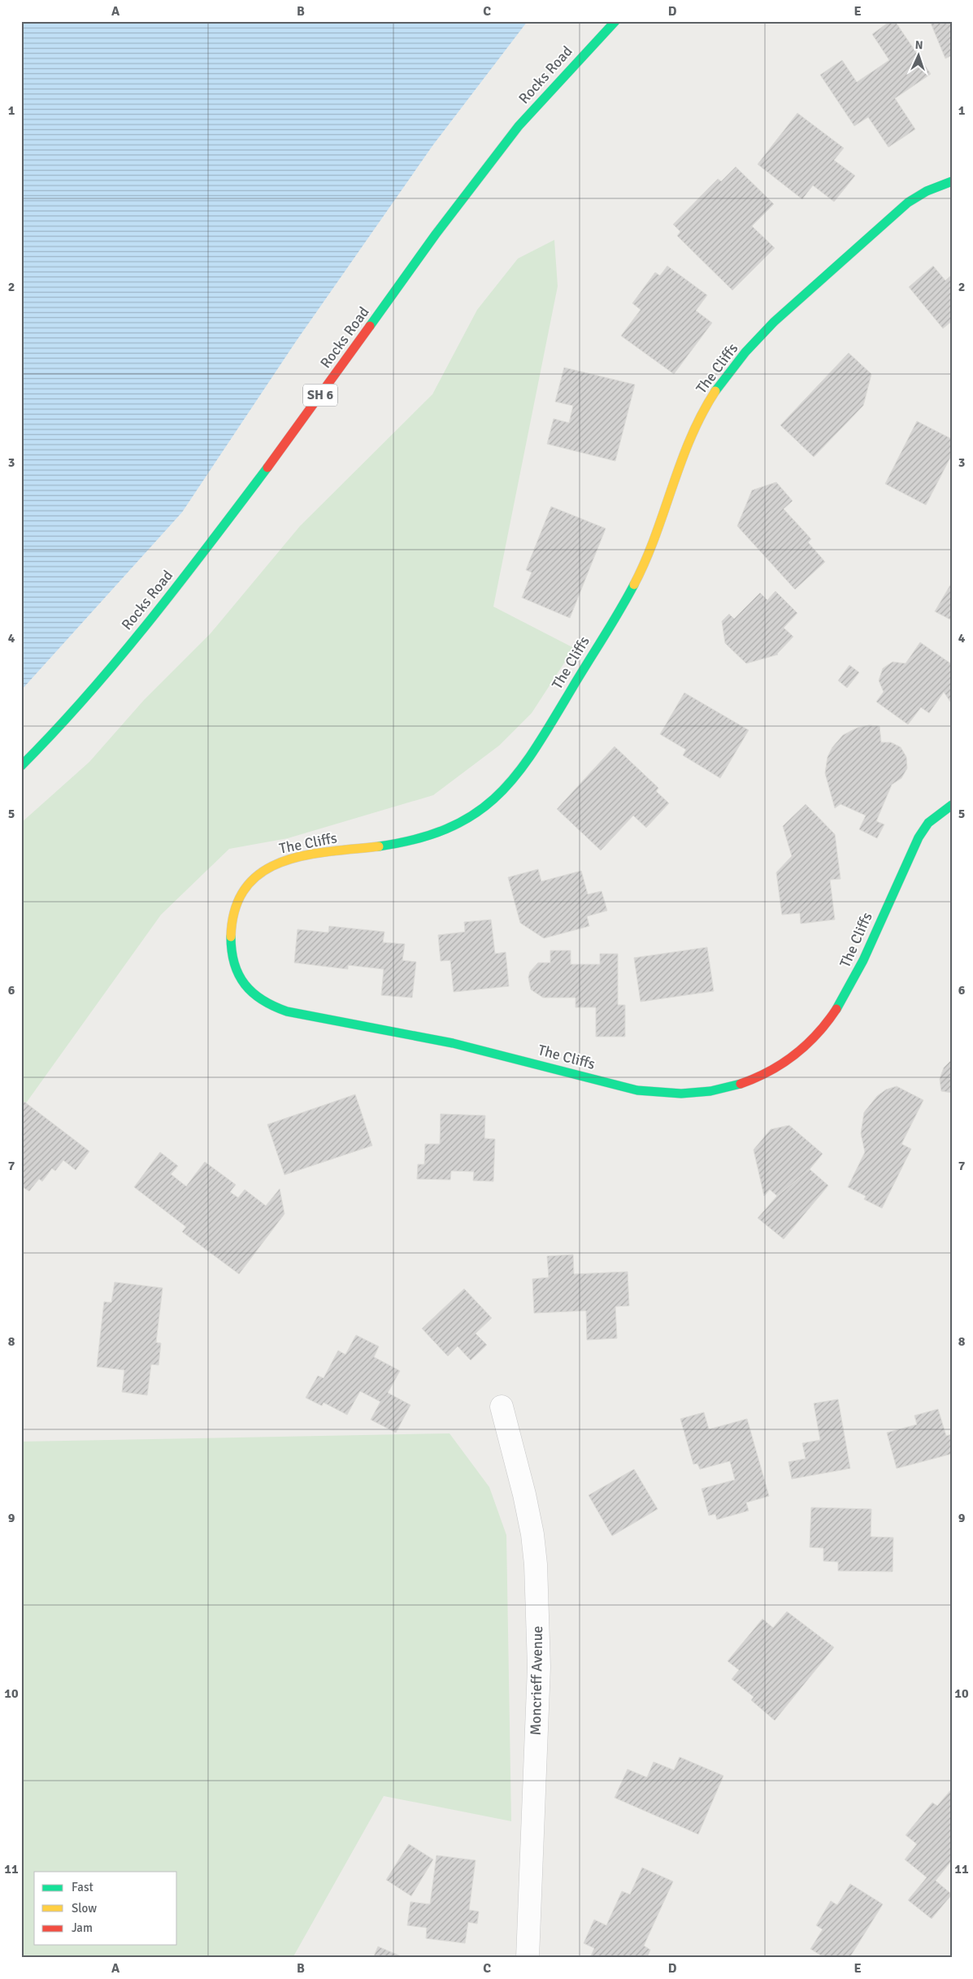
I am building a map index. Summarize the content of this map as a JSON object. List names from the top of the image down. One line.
{"streets":{"main road":["Rocks Road","The Cliffs","SH 6"],"street":["Moncrieff Avenue"]},"legend":["Fast","Slow","Jam"],"north":"top","grid":{"columns":["A","B","C","D","E"],"rows":["1","2","3","4","5","6","7","8","9","10","11"]}}
